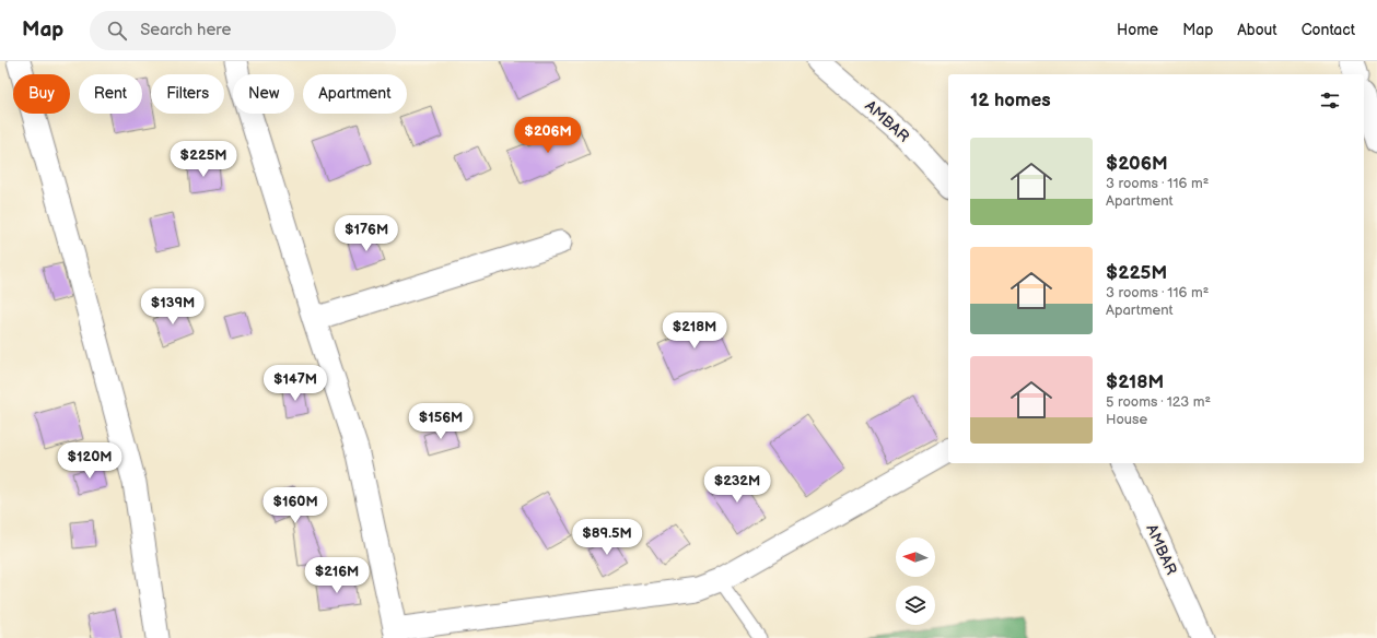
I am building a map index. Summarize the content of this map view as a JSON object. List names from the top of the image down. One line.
{"streets":{"street":["AMBAR"]},"north":"left","page":{"header":"Map","search":"Search here","nav":["Home","Map","About","Contact"],"chip":["Buy","Rent","Filters","New","Apartment"],"heading":"12 homes","price":["$206M","$225M","$176M","$139M","$218M","$147M","$156M","$120M","$232M","$160M","$89.5M","$216M"],"list":[{"name":"$206M","note":"3 rooms · 116 m² · Apartment"},{"name":"$225M","note":"3 rooms · 116 m² · Apartment"},{"name":"$218M","note":"5 rooms · 123 m² · House"}]}}
